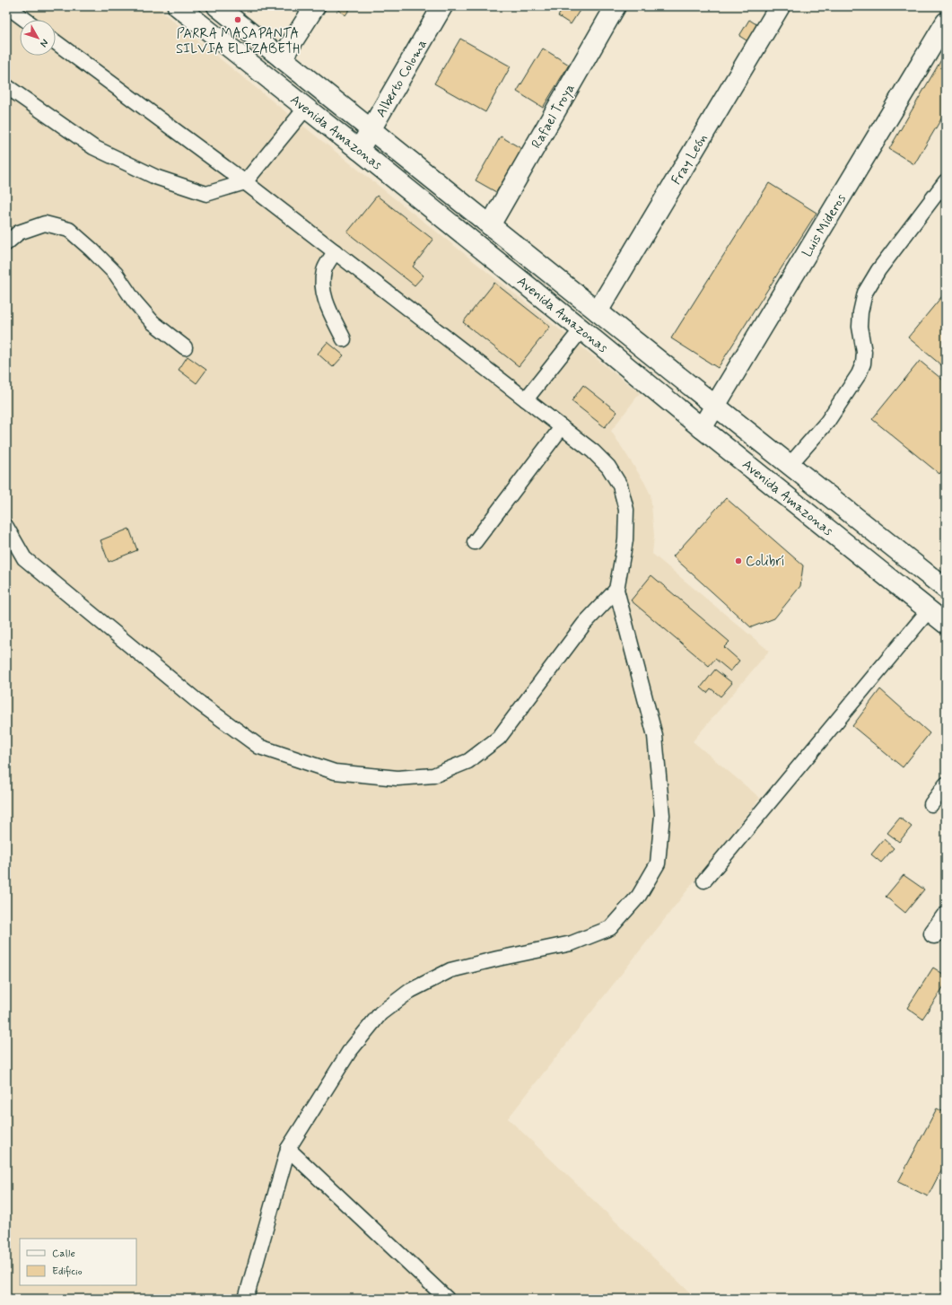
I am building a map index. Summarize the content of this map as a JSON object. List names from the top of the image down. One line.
{"streets":{"main road":["Alberto Coloma","Rafael Troya","Avenida Amazonas","Fray León","Luis Mideros"]},"crossings":[["Alberto Coloma","Avenida Amazonas"],["Rafael Troya","Avenida Amazonas"],["Avenida Amazonas","Fray León"],["Avenida Amazonas","Luis Mideros"]],"places":["PARRA MASAPANTA SILVIA ELIZABETH","Colibrí"],"legend":["Calle","Edificio"],"north":"bottom right"}
